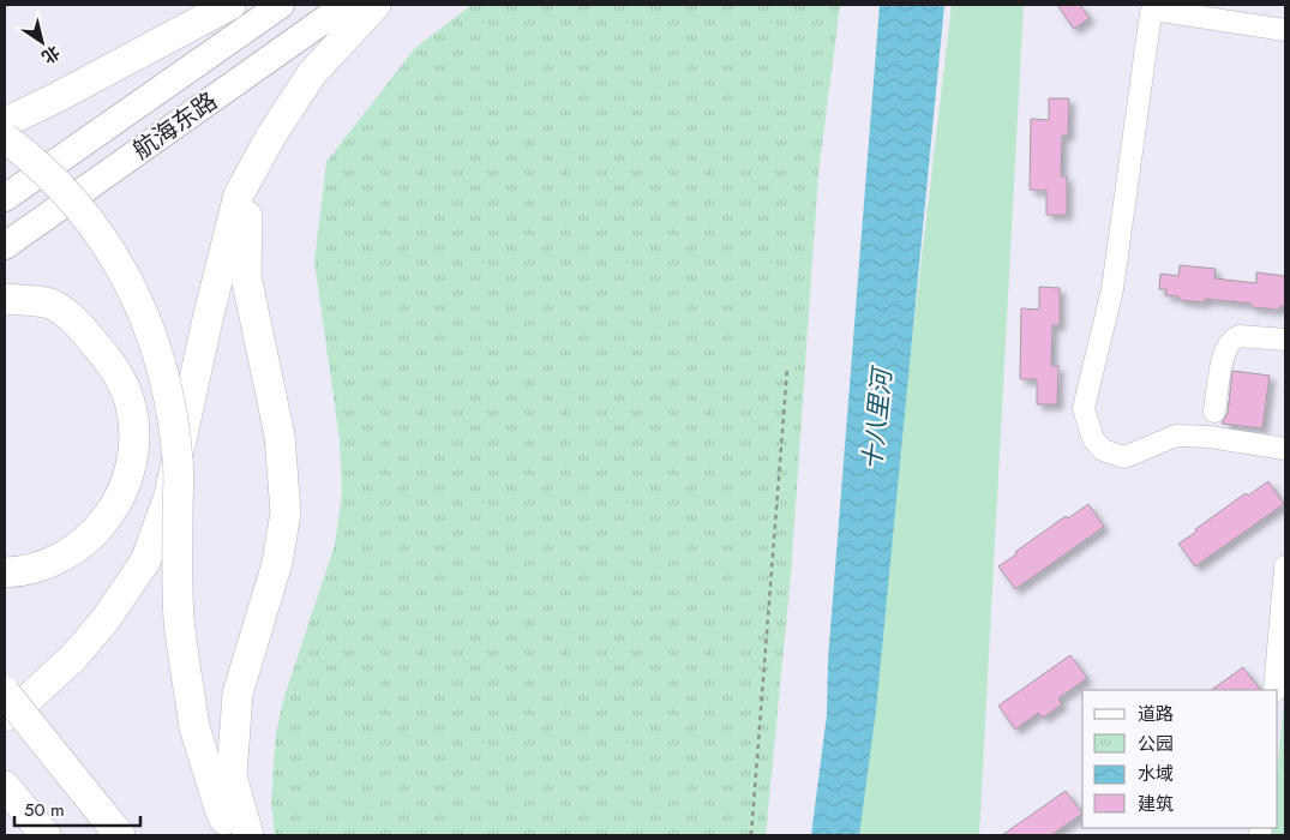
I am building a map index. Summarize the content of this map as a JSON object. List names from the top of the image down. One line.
{"streets":{"main road":["航海东路"]},"water":["十八里河"],"legend":["道路","公园","水域","建筑"],"scale_bar":"50 m","north":"bottom right"}
